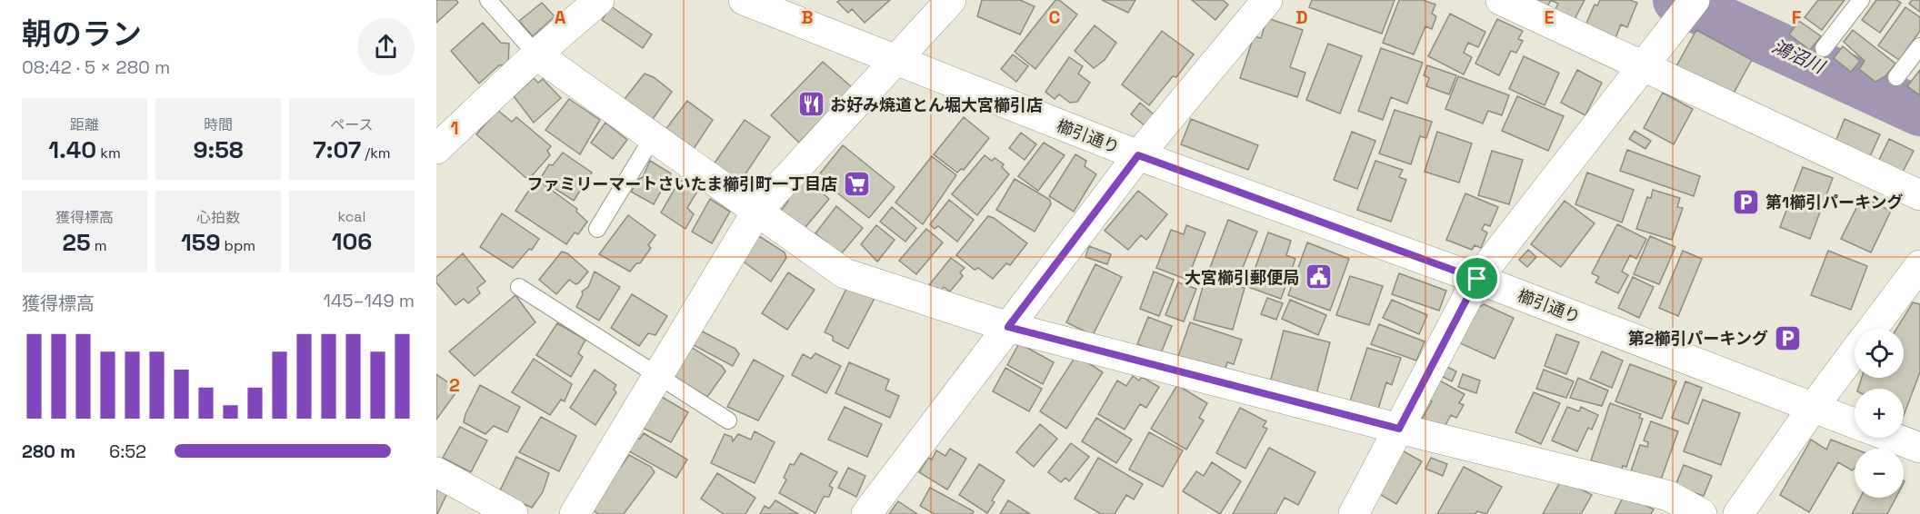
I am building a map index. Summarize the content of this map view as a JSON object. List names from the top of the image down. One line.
{"streets":{"street":["櫛引通り"]},"water":["鴻沼川"],"places":{"restaurant":["お好み焼道とん堀大宮櫛引店"],"supermarket":["ファミリーマートさいたま櫛引町一丁目店"],"parking":["第1櫛引パーキング","第2櫛引パーキング"],"public building":["大宮櫛引郵便局"]},"page":{"heading":["朝のラン","08:42 · 5 × 280 m"],"stats":[["距離","1.40 km"],["時間","9:58"],["ペース","7:07 /km"],["獲得標高","25 m"],["心拍数","159 bpm"],["kcal","106"]],"chart":["獲得標高","145–149 m"],"map_buttons":["+","−"],"list":[{"name":"280 m","note":"6:52"}]},"grid":{"columns":["A","B","C","D","E","F"],"rows":["1","2"]}}
